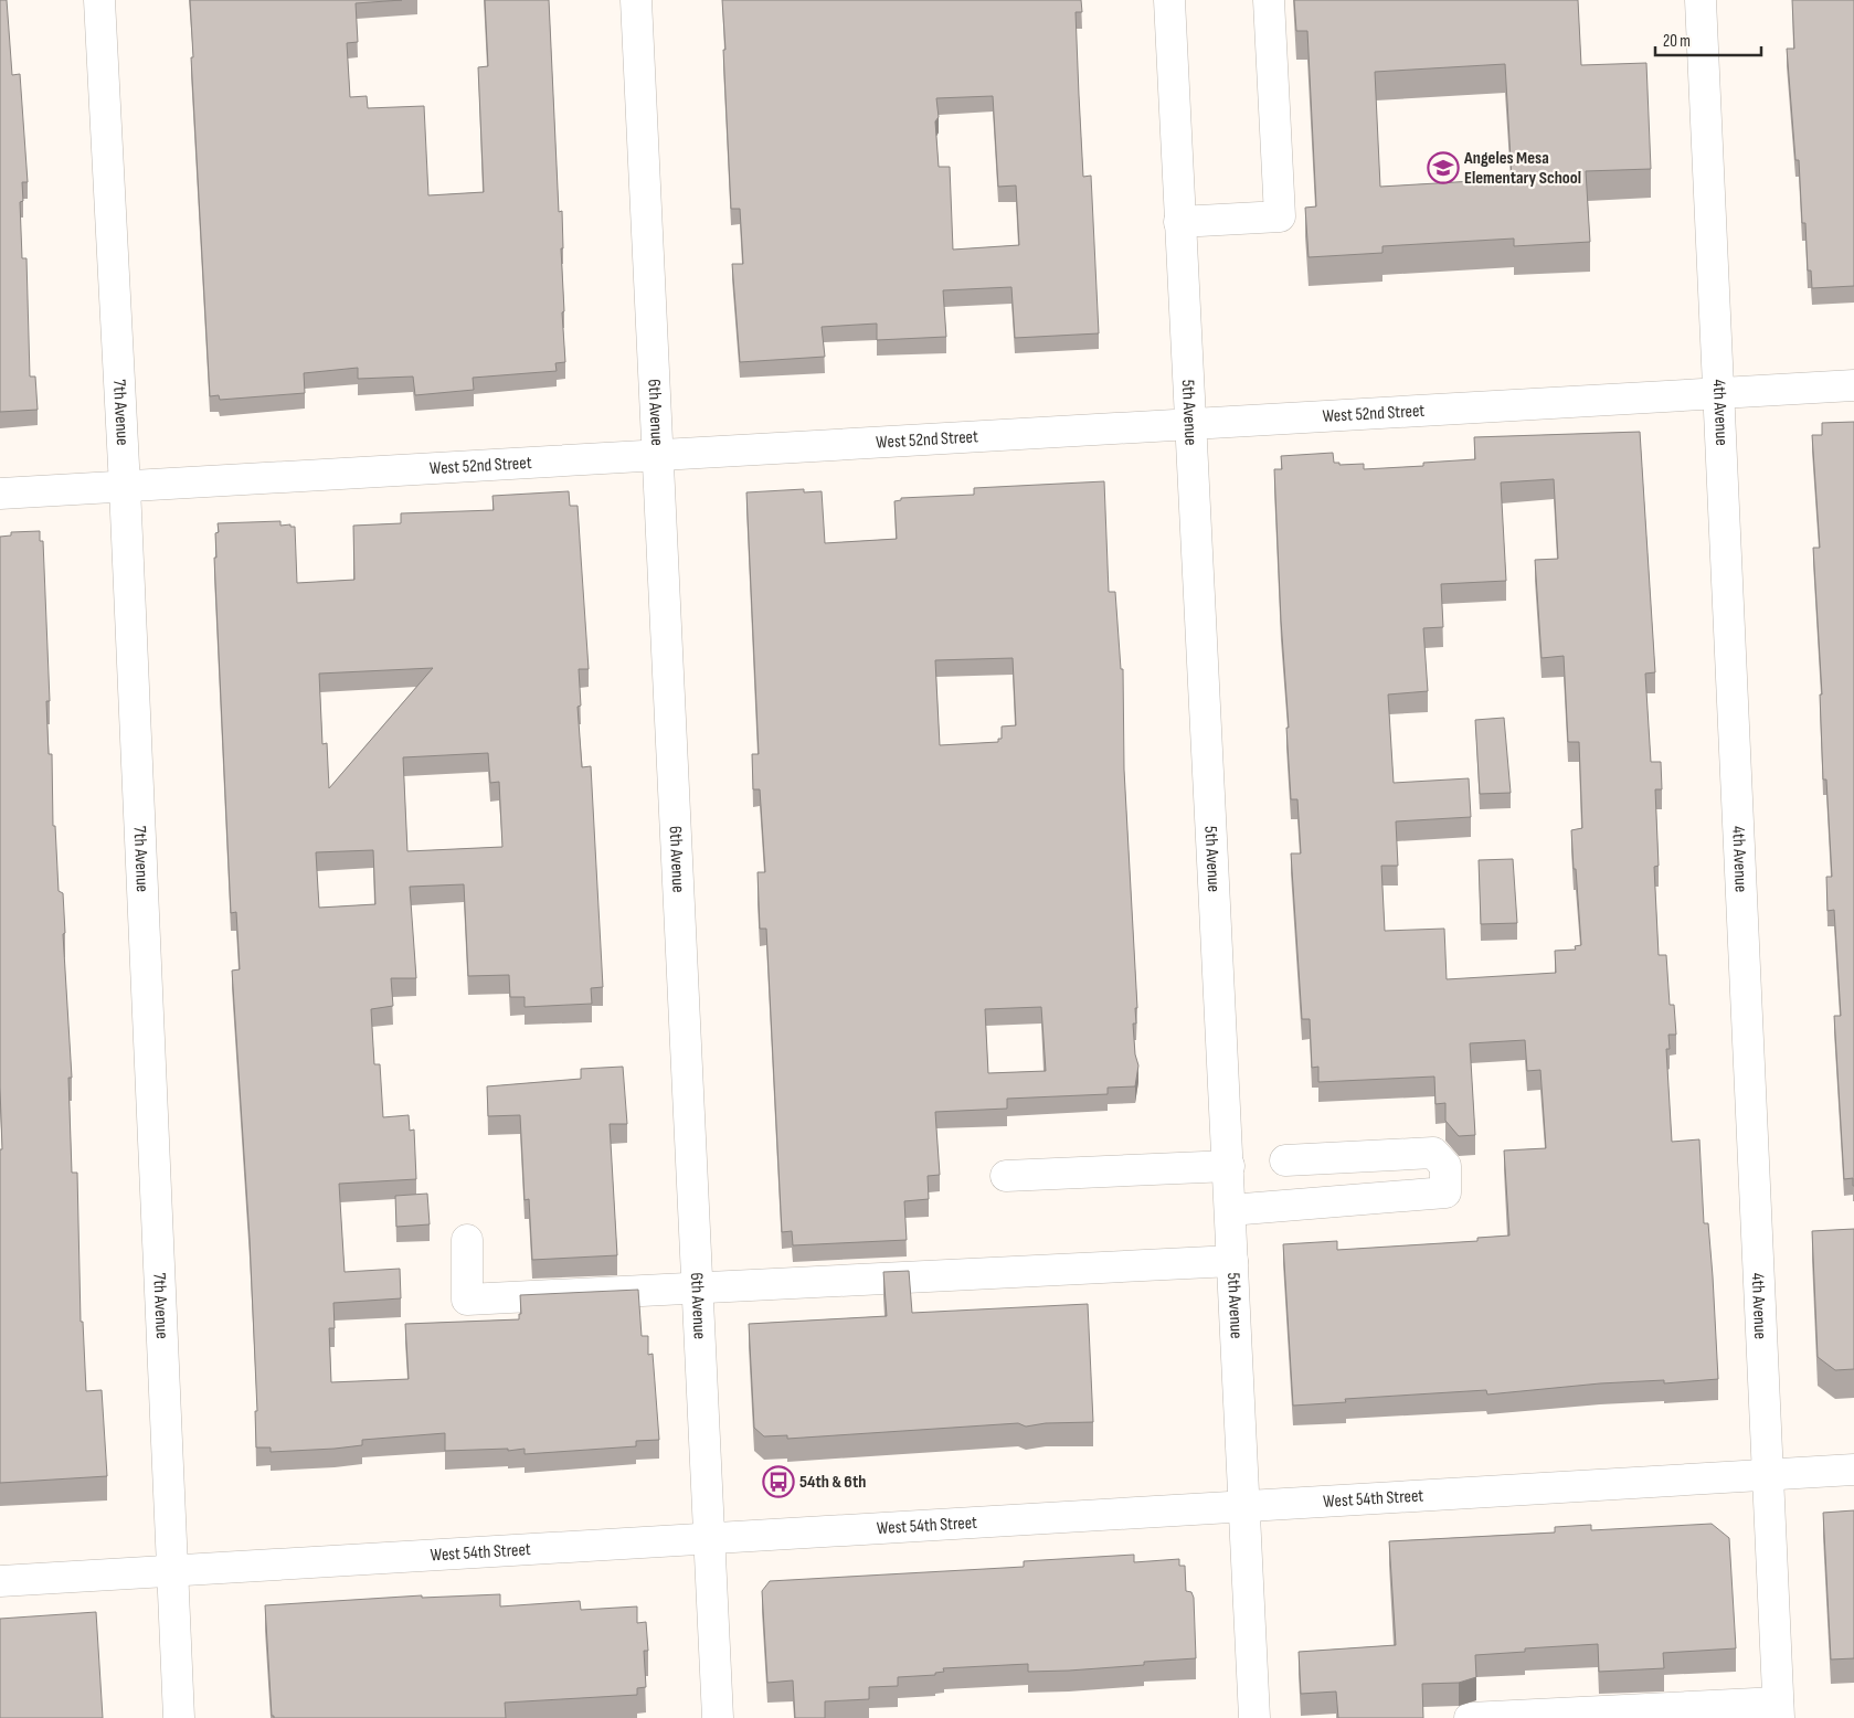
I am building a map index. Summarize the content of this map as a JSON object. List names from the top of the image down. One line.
{"streets":{"street":["7th Avenue","6th Avenue","West 52nd Street","4th Avenue","5th Avenue","West 54th Street"]},"crossings":[["7th Avenue","West 52nd Street"],["7th Avenue","West 54th Street"],["6th Avenue","West 52nd Street"],["6th Avenue","West 54th Street"],["West 52nd Street","4th Avenue"],["West 52nd Street","5th Avenue"],["4th Avenue","West 54th Street"],["5th Avenue","West 54th Street"]],"places":{"school or university":["Angeles Mesa Elementary School"],"bus stop":["54th & 6th"]},"scale_bar":"20 m"}
